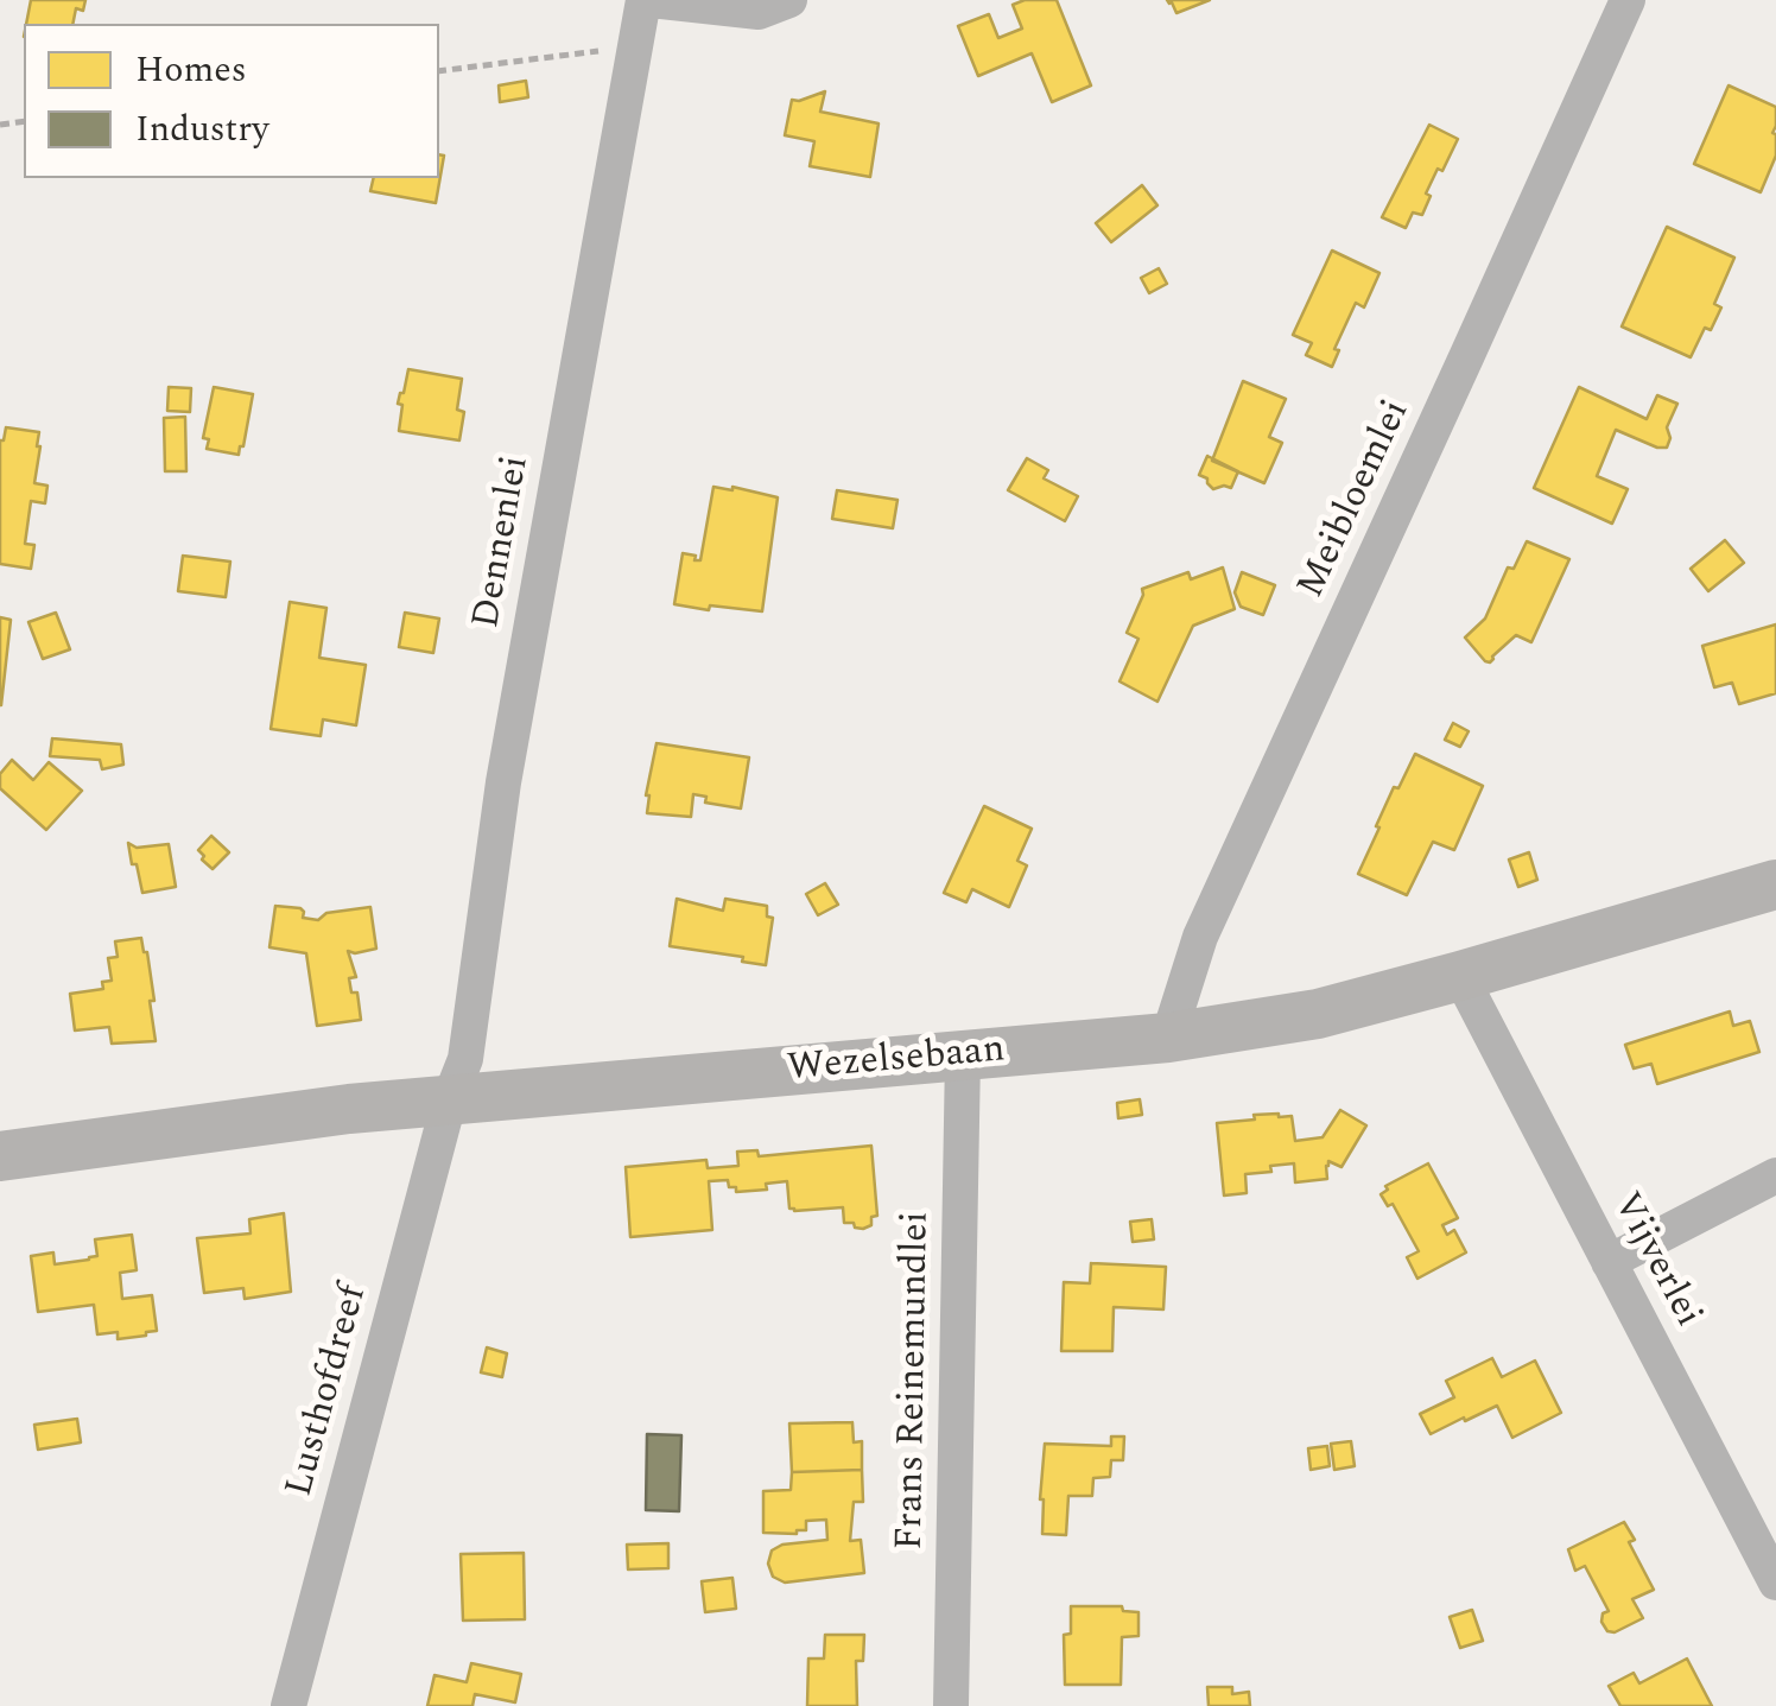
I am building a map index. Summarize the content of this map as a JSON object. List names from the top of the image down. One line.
{"streets":{"street":["Meibloemlei","Dennenlei","Wezelsebaan","Vijverlei","Frans Reinemundlei","Lusthofdreef"]},"crossings":[["Meibloemlei","Wezelsebaan"],["Dennenlei","Wezelsebaan"],["Dennenlei","Lusthofdreef"],["Wezelsebaan","Vijverlei"],["Wezelsebaan","Frans Reinemundlei"],["Wezelsebaan","Lusthofdreef"]],"legend":["Homes","Industry"]}
